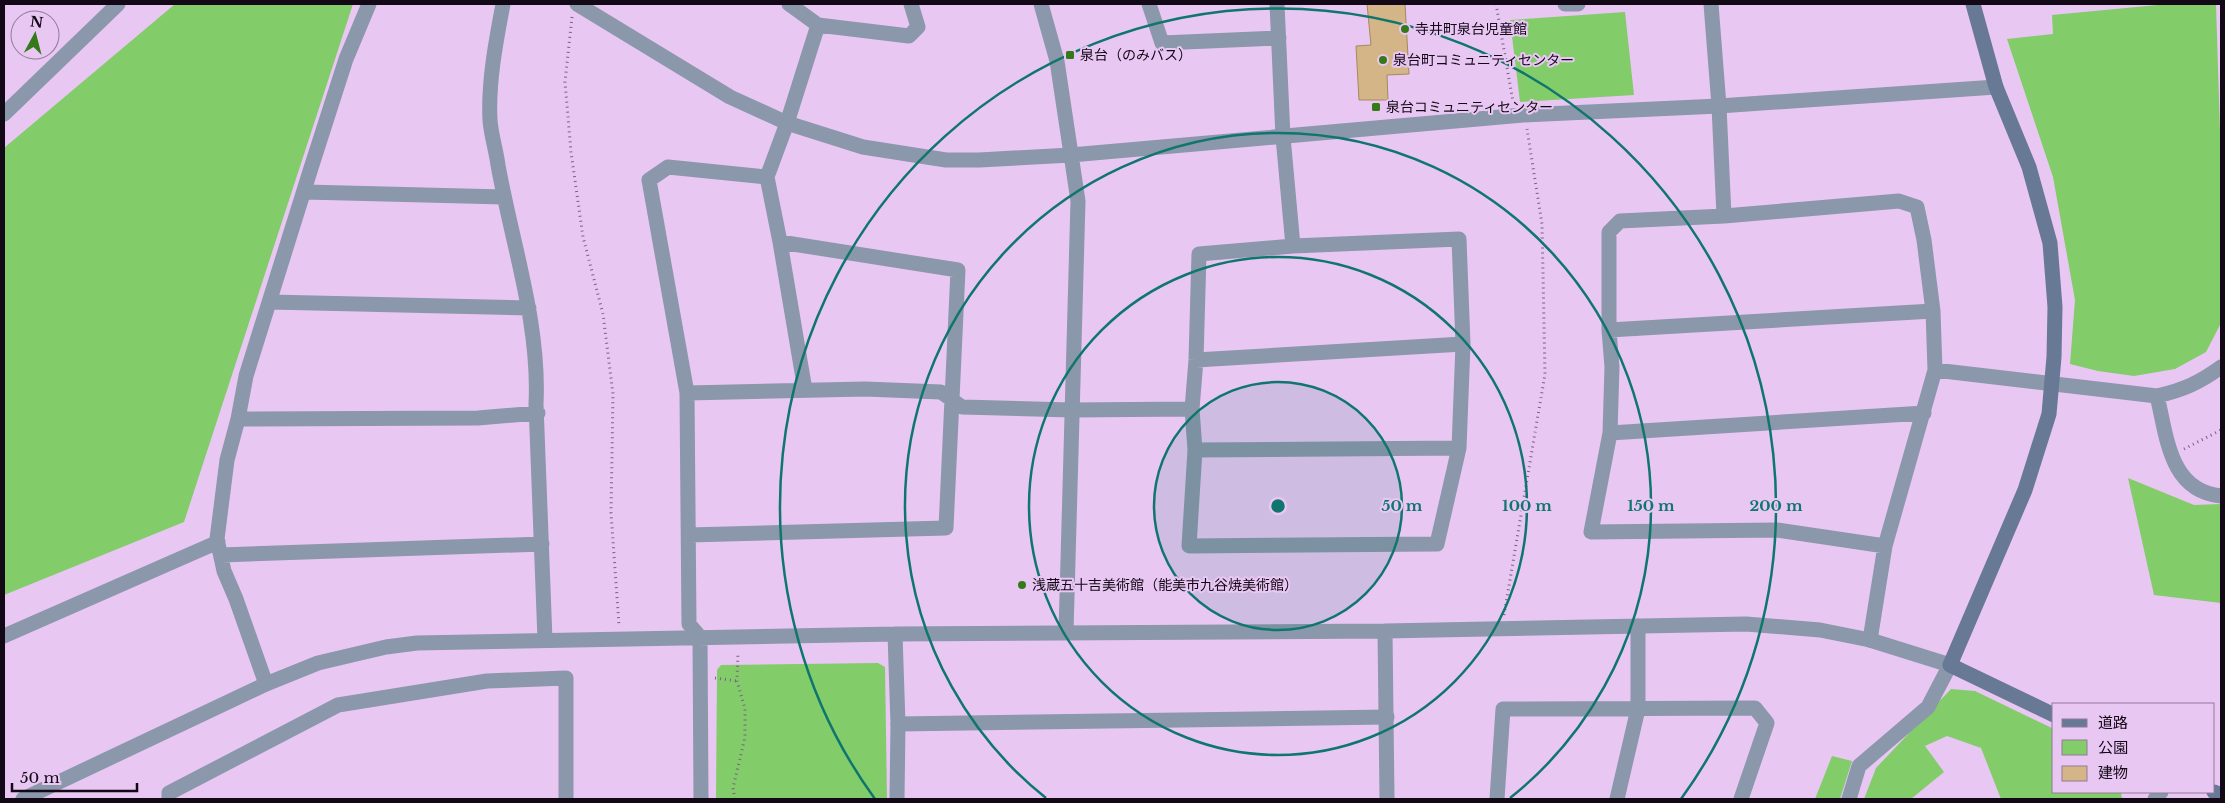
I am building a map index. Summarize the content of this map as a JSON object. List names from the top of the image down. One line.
{"places":{"other":["寺井町泉台児童館","泉台町コミュニティセンター","浅蔵五十吉美術館（能美市九谷焼美術館）"],"transit":["泉台（のみバス）","泉台コミュニティセンター"]},"legend":["道路","公園","建物"],"scale_bar":"50 m","north":"top","rings":["50 m","100 m","150 m","200 m"]}
